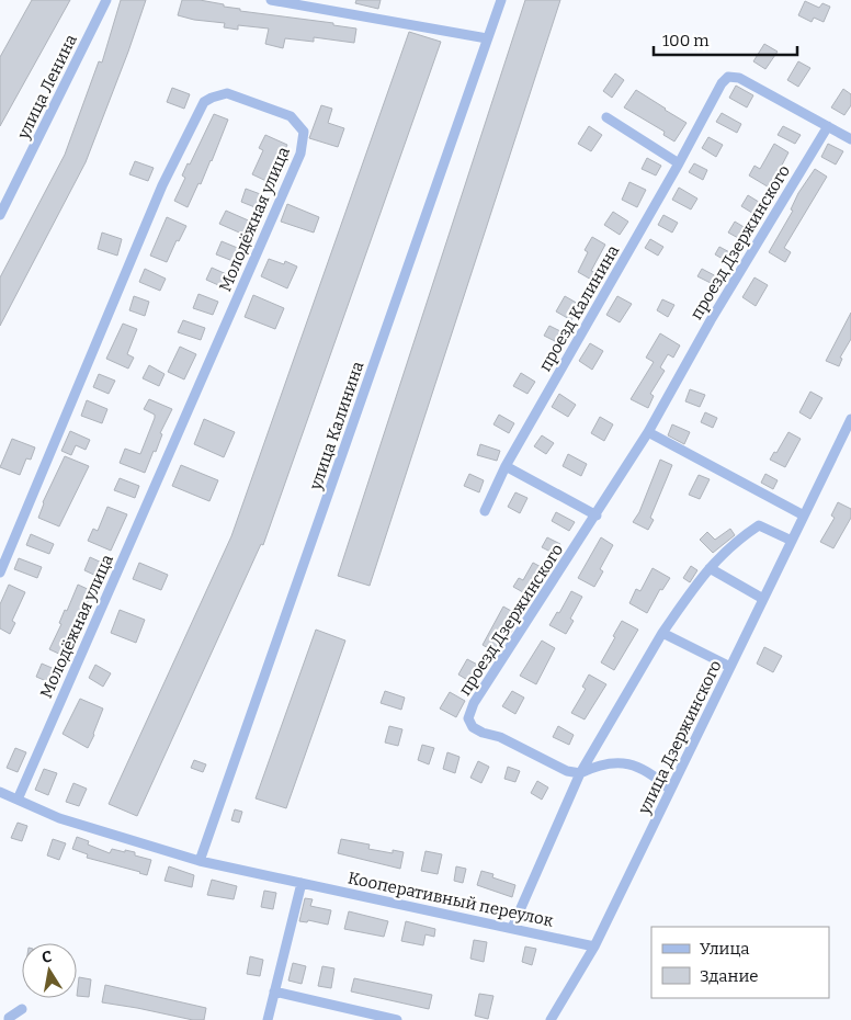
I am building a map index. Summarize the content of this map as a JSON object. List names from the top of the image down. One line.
{"streets":{"street":["улица Ленина","Молодёжная улица","проезд Дзержинского","проезд Калинина","улица Калинина","улица Дзержинского","Кооперативный переулок"]},"crossings":[["Молодёжная улица","Кооперативный переулок"],["проезд Дзержинского","проезд Калинина"],["улица Калинина","Кооперативный переулок"],["улица Дзержинского","Кооперативный переулок"]],"legend":["Улица","Здание"],"scale_bar":"100 m","north":"top"}
